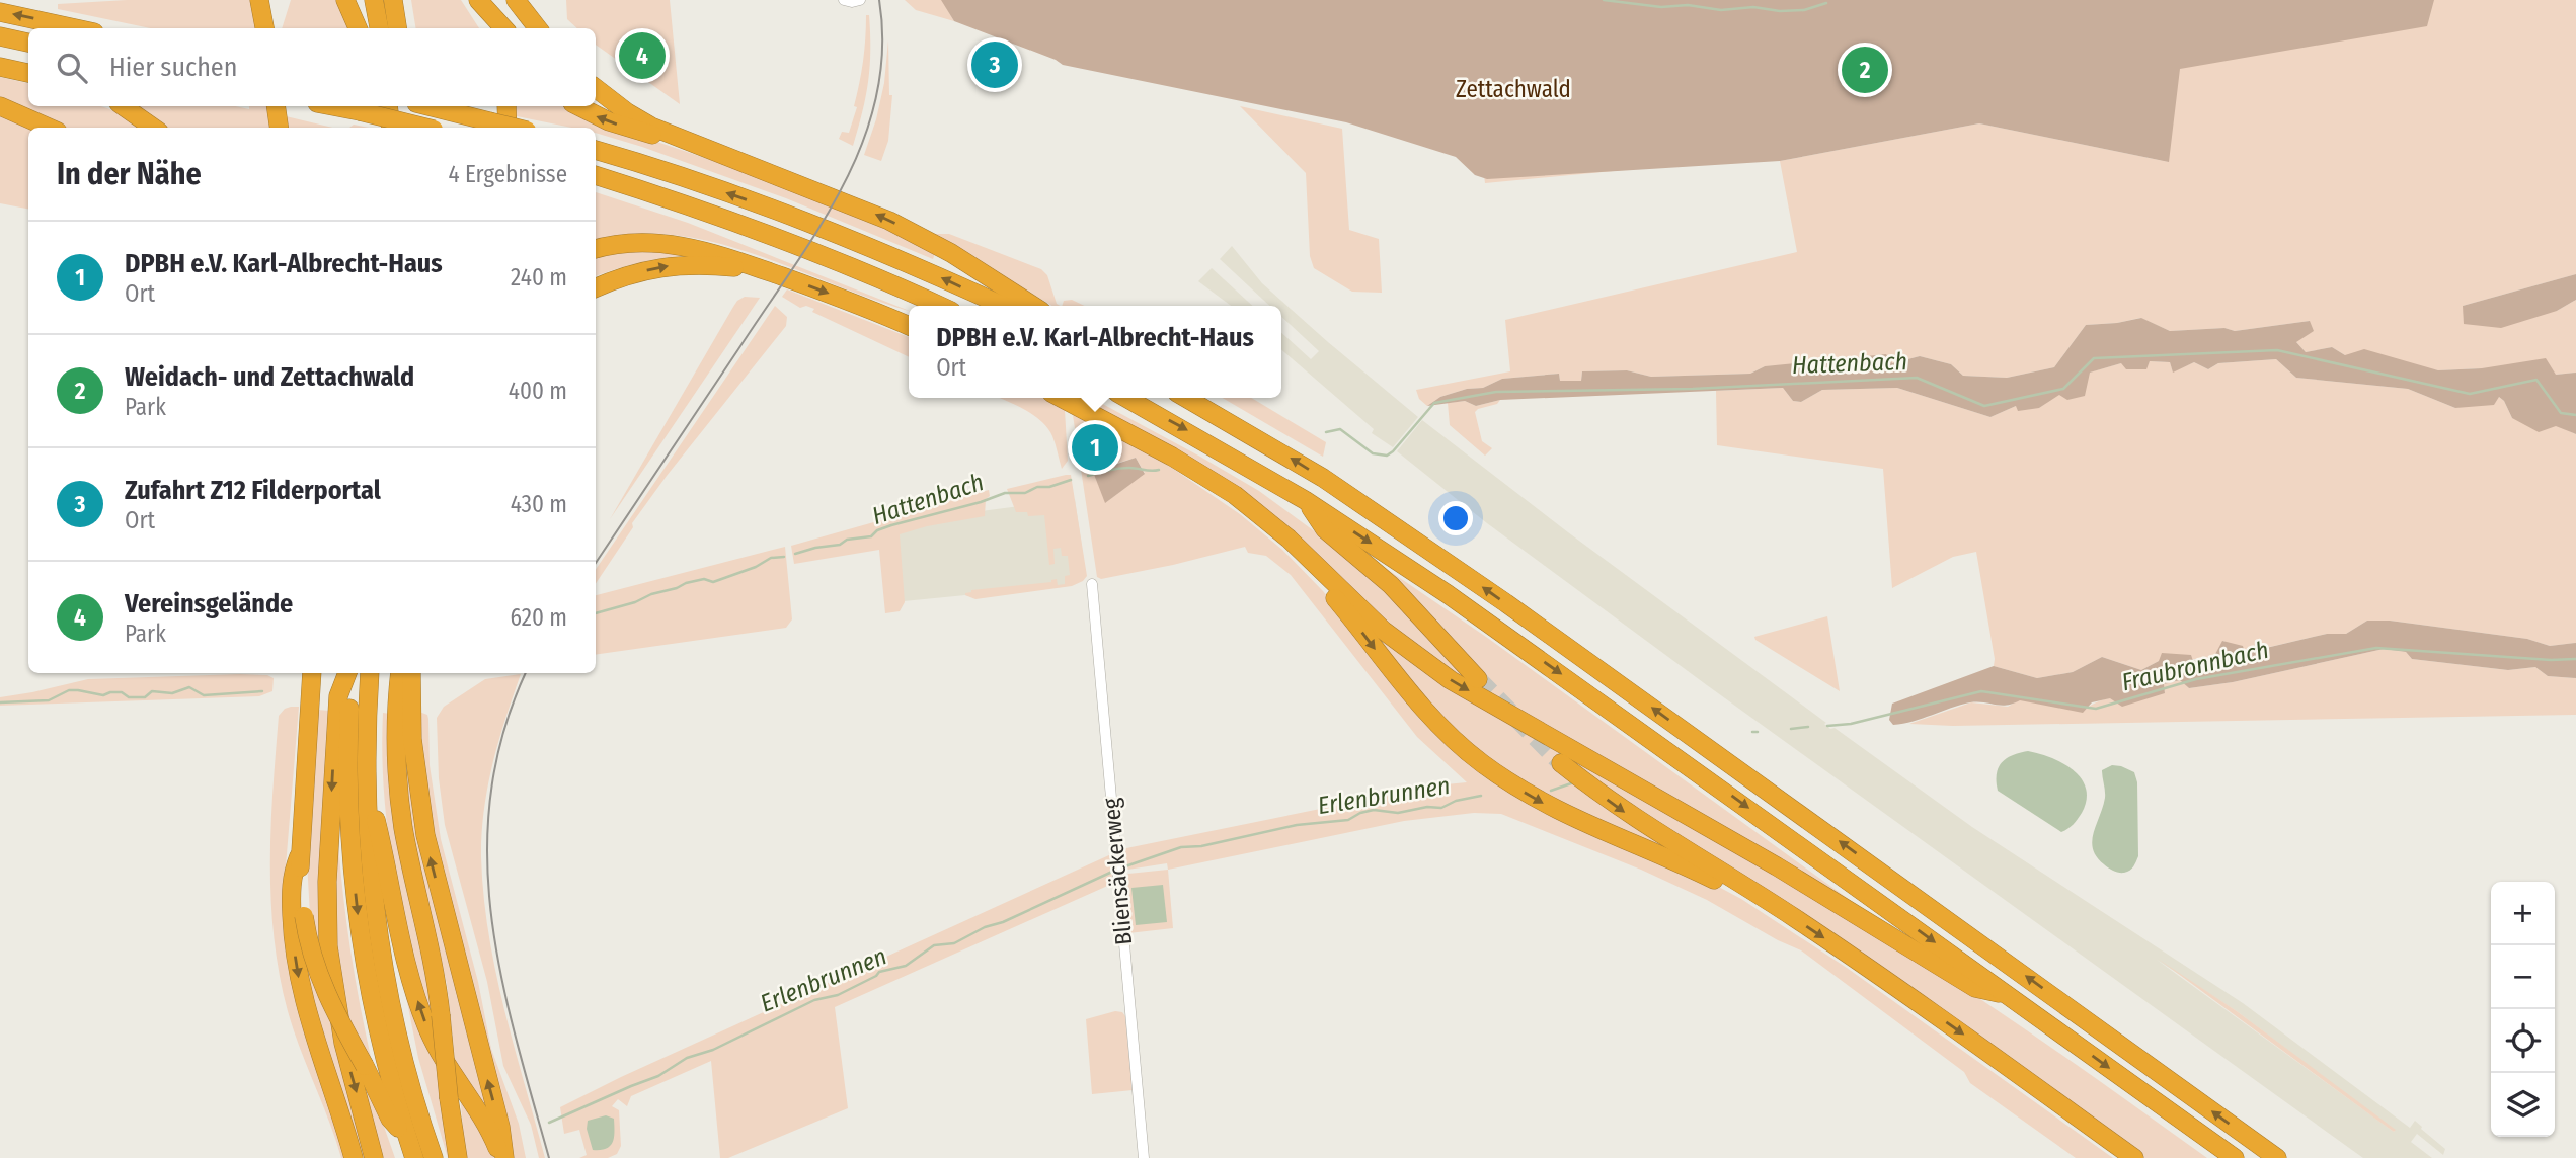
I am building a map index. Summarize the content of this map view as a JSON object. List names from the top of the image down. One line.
{"streets":{"street":["Bliensäckerweg"]},"water":["Hattenbach","Fraubronnbach","Erlenbrunnen"],"parks":["Zettachwald"],"page":{"pins":["4","3","2","1"],"search":"Hier suchen","heading":["In der Nähe","4 Ergebnisse"],"list":[{"mark":"1","name":"DPBH e.V. Karl-Albrecht-Haus","note":"Ort","value":"240 m"},{"mark":"2","name":"Weidach- und Zettachwald","note":"Park","value":"400 m"},{"mark":"3","name":"Zufahrt Z12 Filderportal","note":"Ort","value":"430 m"},{"mark":"4","name":"Vereinsgelände","note":"Park","value":"620 m"}],"popup":["DPBH e.V. Karl-Albrecht-Haus","Ort"],"map_buttons":["+","−"]}}
